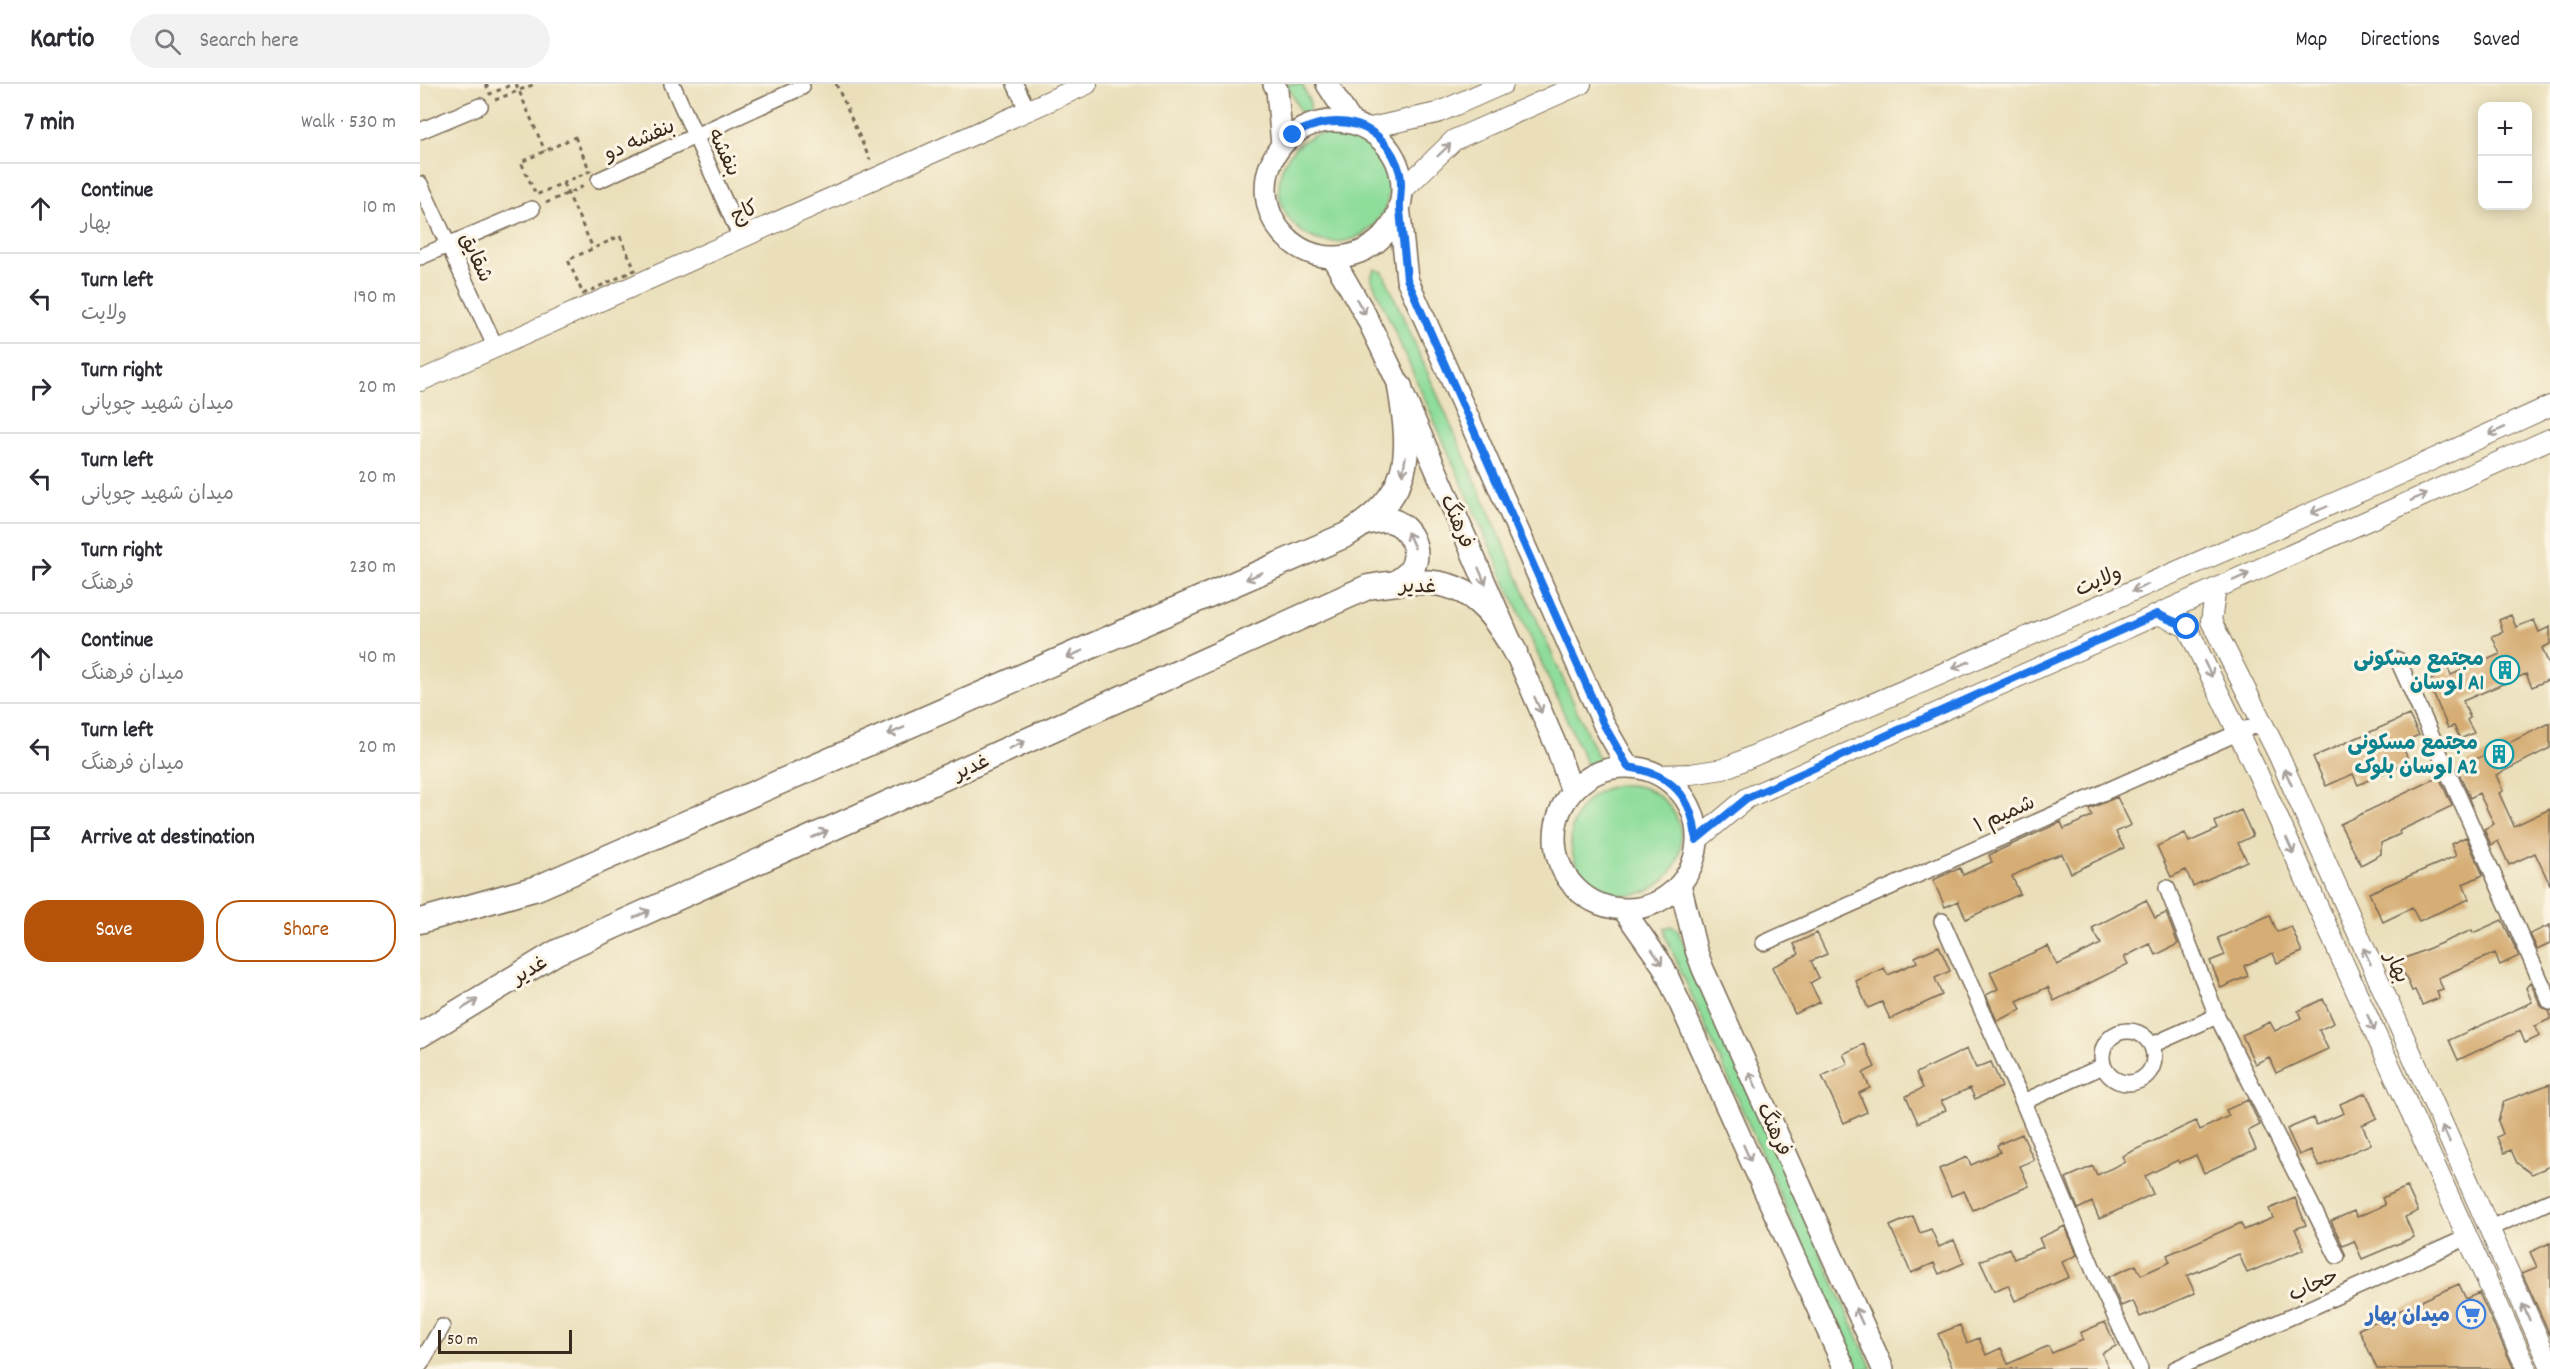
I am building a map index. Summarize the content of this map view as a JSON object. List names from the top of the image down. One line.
{"streets":{"main road":["فرهنگ","غدیر"],"street":["بنفشه دو","بنفشه","کاج","شقایق","ولایت","شمیم ۱","بهار","حجاب"]},"crossings":[["بنفشه دو","بنفشه"],["بنفشه","کاج"],["کاج","شقایق"],["فرهنگ","ولایت"],["فرهنگ","غدیر"],["شمیم ۱","بهار"]],"places":{"building":["مجتمع مسکونی اوسان A1","مجتمع مسکونی اوسان بلوک A2"],"supermarket":["میدان بهار"]},"scale_bar":"50 m","page":{"header":"Kartio","search":"Search here","nav":["Map","Directions","Saved"],"heading":["7 min","Walk · 530 m"],"map_buttons":["+","−"],"list":[["Continue","بهار","10 m"],["Turn left","ولایت","190 m"],["Turn right","میدان شهید چوپانی","20 m"],["Turn left","میدان شهید چوپانی","20 m"],["Turn right","فرهنگ","230 m"],["Continue","میدان فرهنگ","40 m"],["Turn left","میدان فرهنگ","20 m"],"Arrive at destination"],"buttons":["Save","Share"],"scale":"50 m"}}
